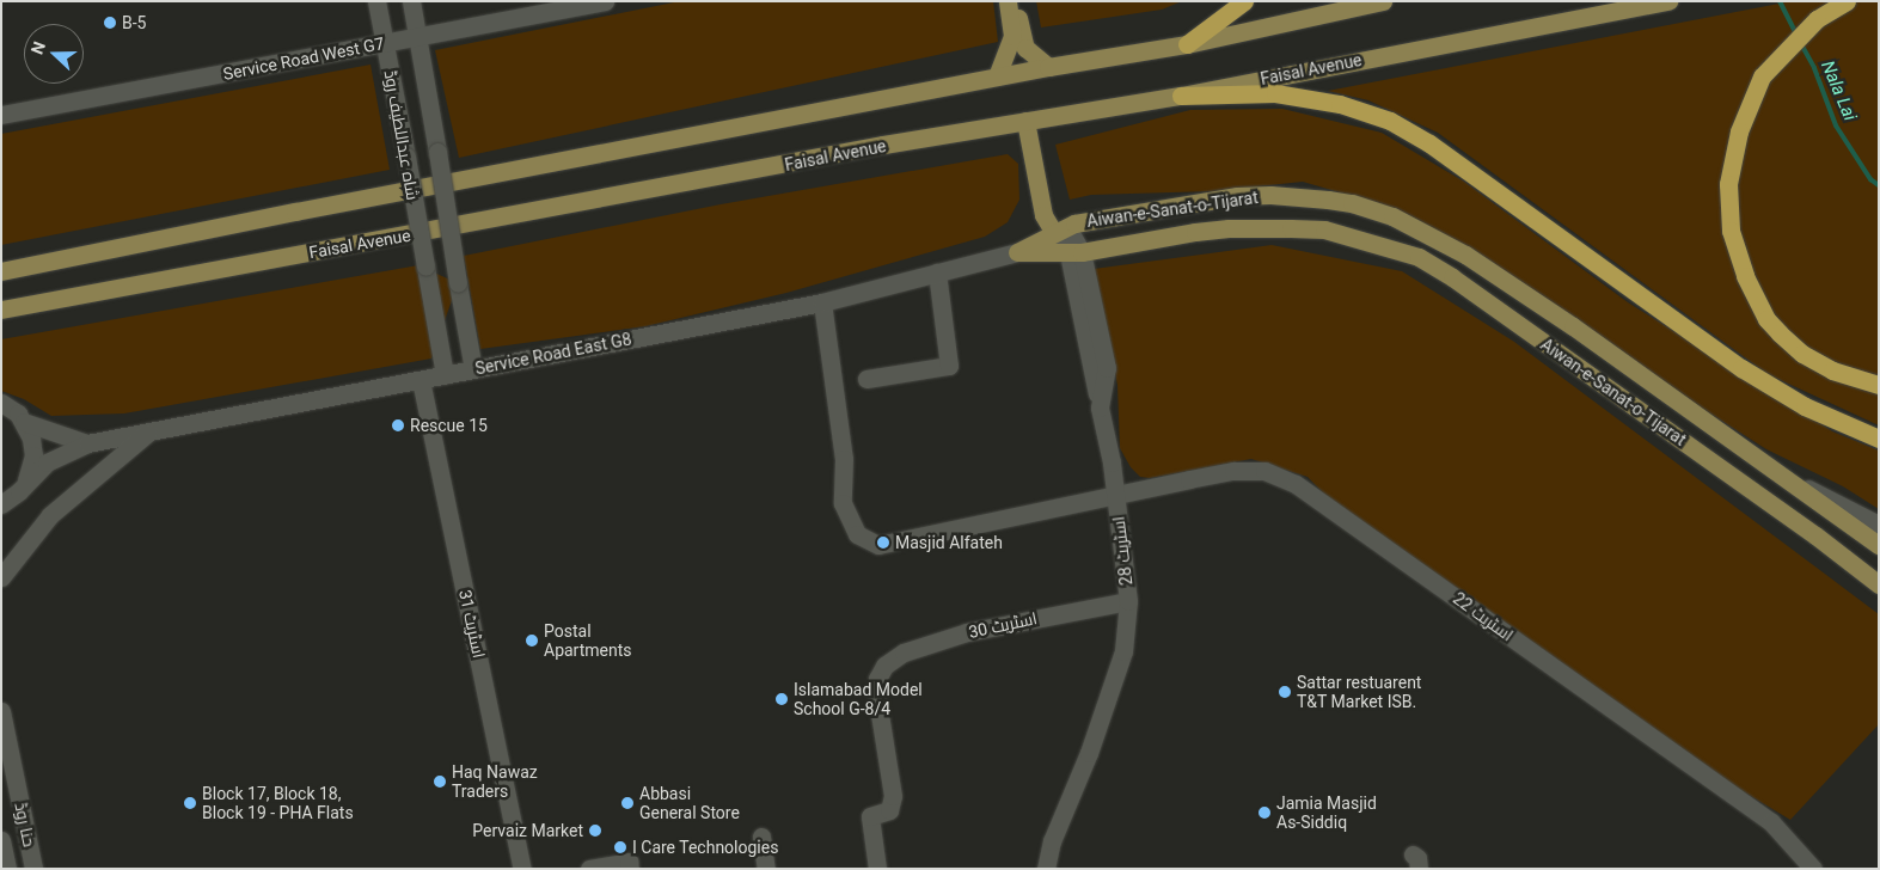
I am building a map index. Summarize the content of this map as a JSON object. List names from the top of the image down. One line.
{"streets":{"main road":["Faisal Avenue","Aiwan-e-Sanat-o-Tijarat"],"street":["Service Road West G7","شاہ عبداللطیف روڈ","Service Road East G8","اسٹریٹ 28","اسٹریٹ 22","اسٹریٹ 31","اسٹریٹ 30","حنا روڈ"]},"crossings":[["Service Road West G7","شاہ عبداللطیف روڈ"],["شاہ عبداللطیف روڈ","Service Road East G8"],["Aiwan-e-Sanat-o-Tijarat","Service Road East G8"],["Aiwan-e-Sanat-o-Tijarat","اسٹریٹ 28"],["Service Road East G8","اسٹریٹ 22"],["Service Road East G8","اسٹریٹ 31"],["اسٹریٹ 28","اسٹریٹ 22"],["اسٹریٹ 28","اسٹریٹ 30"]],"water":["Nala Lai"],"places":["B-5","Rescue 15","Masjid Alfateh","Postal Apartments","Sattar restuarent T&T Market ISB.","Islamabad Model School G-8/4","Haq Nawaz Traders","Block 17, Block 18, Block 19 - PHA Flats","Abbasi General Store","Jamia Masjid As-Siddiq","Pervaiz Market","I Care Technologies"],"north":"left"}
